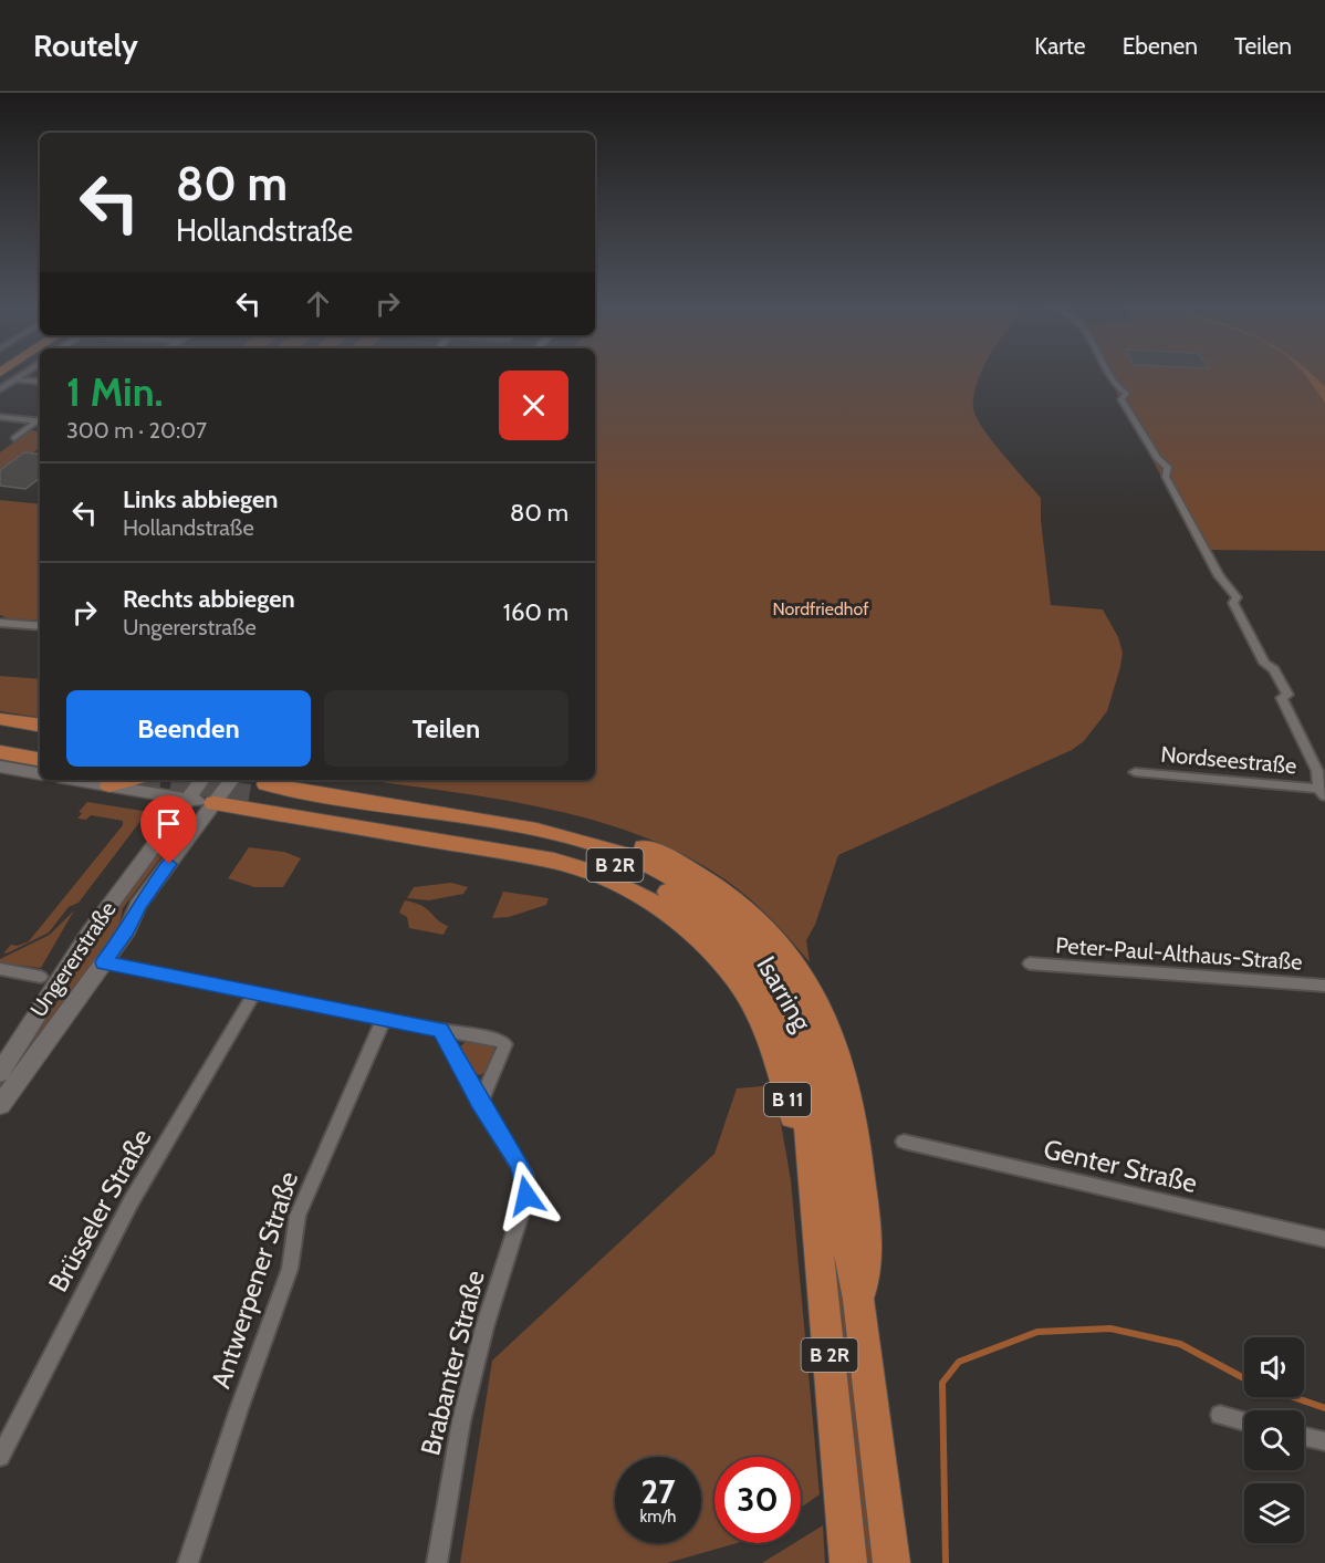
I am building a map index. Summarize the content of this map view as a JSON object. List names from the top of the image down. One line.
{"streets":{"highway":["B 2R","Isarring","B 11"],"main road":["Ungererstraße"],"street":["Nordseestraße","Peter-Paul-Althaus-Straße","Genter Straße","Brüsseler Straße","Antwerpener Straße","Brabanter Straße"]},"crossings":[["B 2R","Isarring"],["Ungererstraße","B 11"],["Isarring","B 11"]],"parks":["Nordfriedhof"],"page":{"header":"Routely","nav":["Karte","Ebenen","Teilen"],"turn":["80 m","Hollandstraße"],"heading":["1 Min.","300 m · 20:07"],"list":[{"name":"Links abbiegen","note":"Hollandstraße","value":"80 m"},{"name":"Rechts abbiegen","note":"Ungererstraße","value":"160 m"}],"buttons":["Beenden","Teilen"],"speed":"27 km/h","limit":"30"}}
